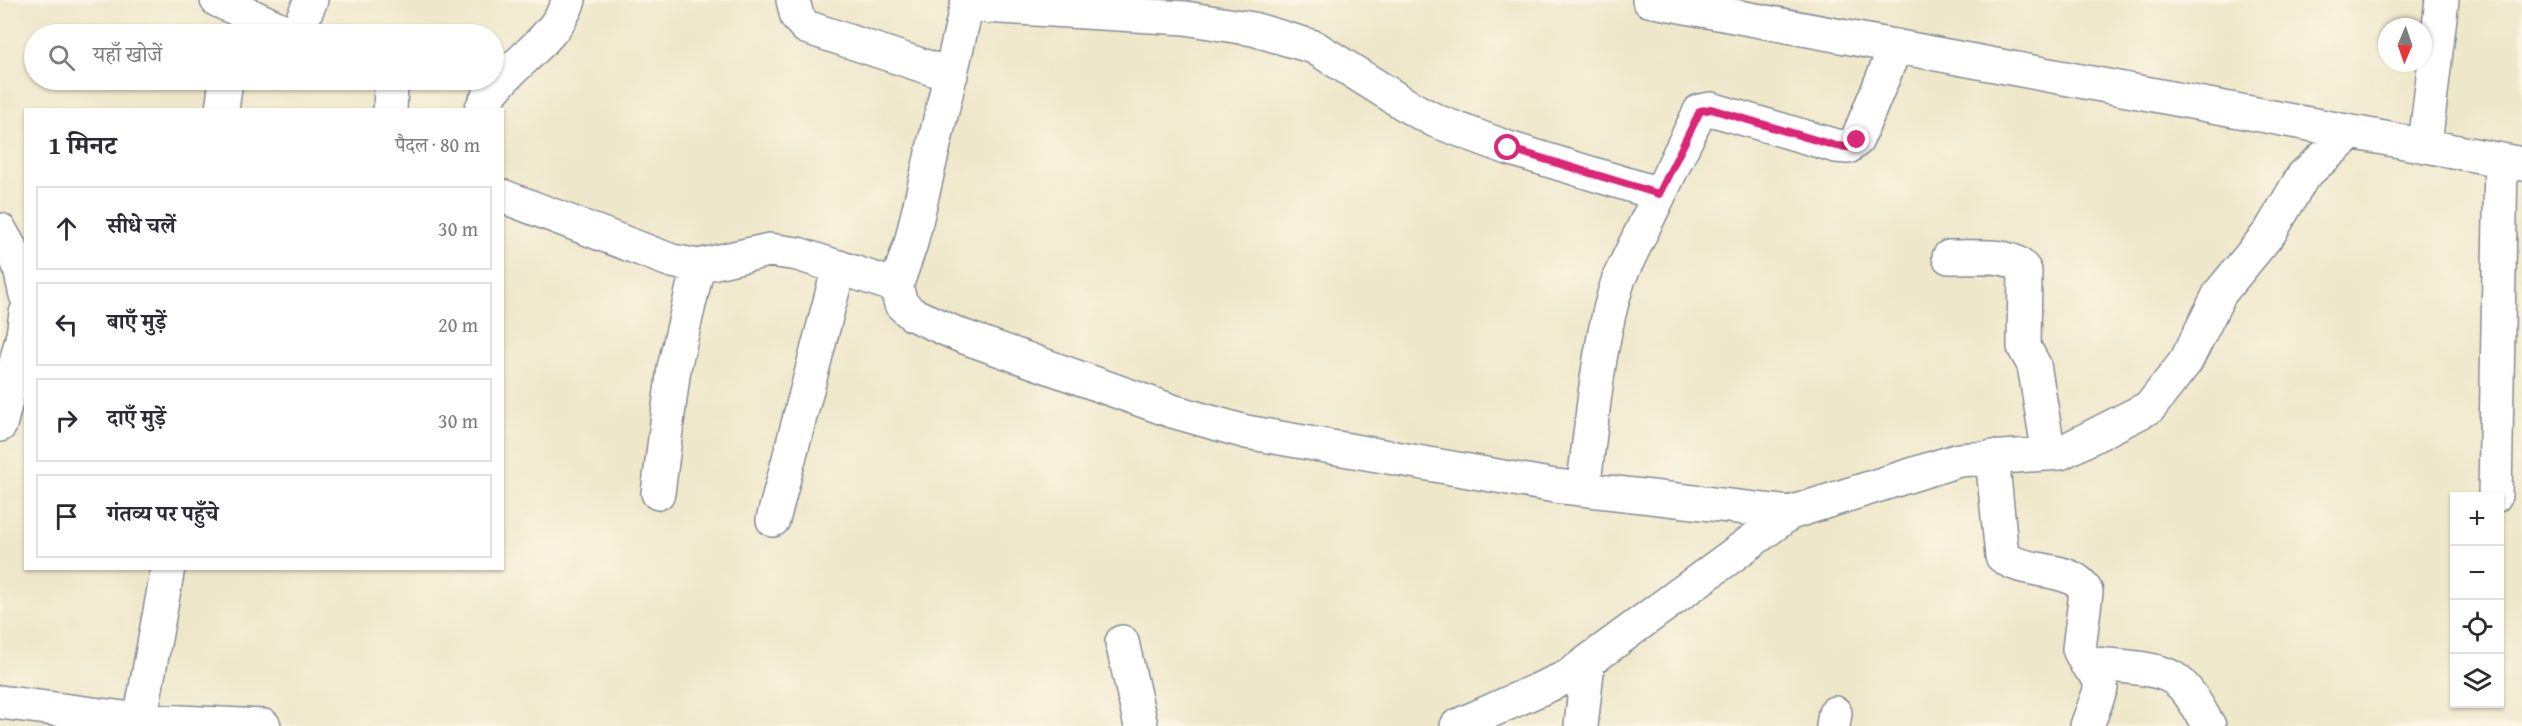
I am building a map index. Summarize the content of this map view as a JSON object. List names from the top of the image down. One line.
{"north":"bottom","page":{"search":"यहाँ खोजें","heading":["1 मिनट","पैदल · 80 m"],"list":[["सीधे चलें","30 m"],["बाएँ मुड़ें","20 m"],["दाएँ मुड़ें","30 m"],"गंतव्य पर पहुँचे"],"map_buttons":["+","−"]}}
